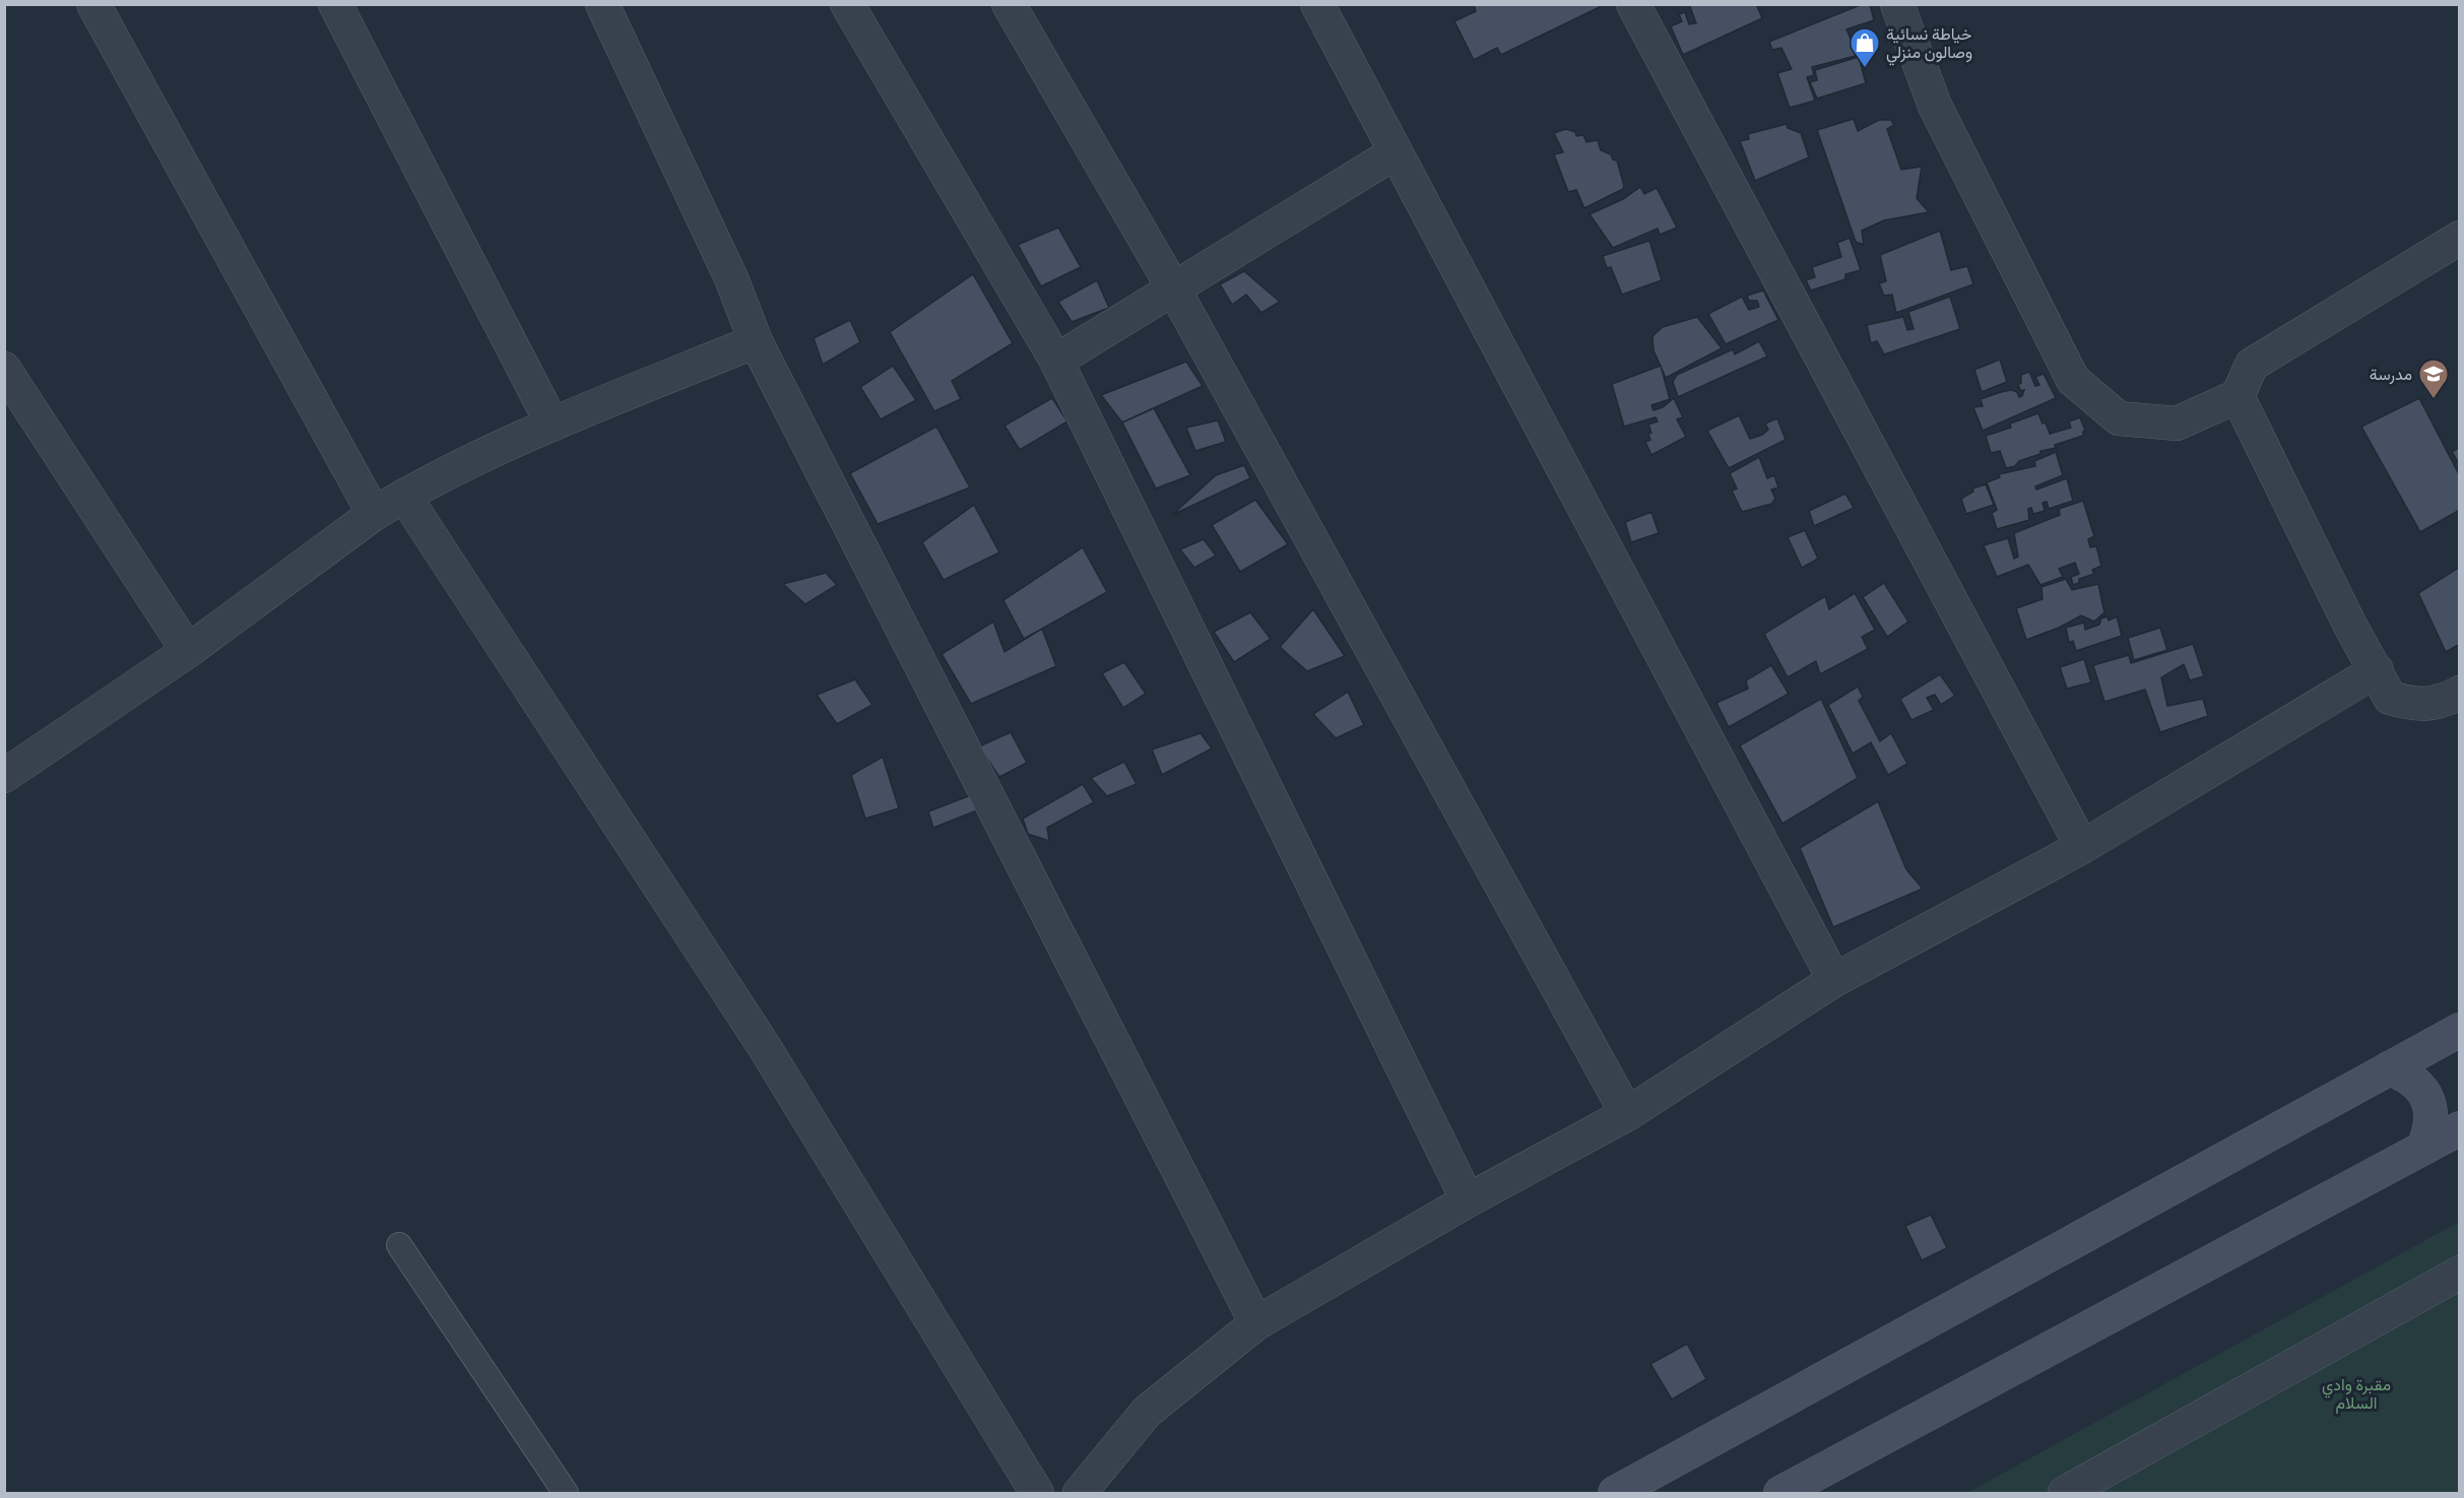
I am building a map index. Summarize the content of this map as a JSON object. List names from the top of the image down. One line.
{"parks":["مقبرة وادي السلام"],"places":{"shop":["خياطة نسائية وصالون منزلي"],"school or university":["مدرسة"]}}
